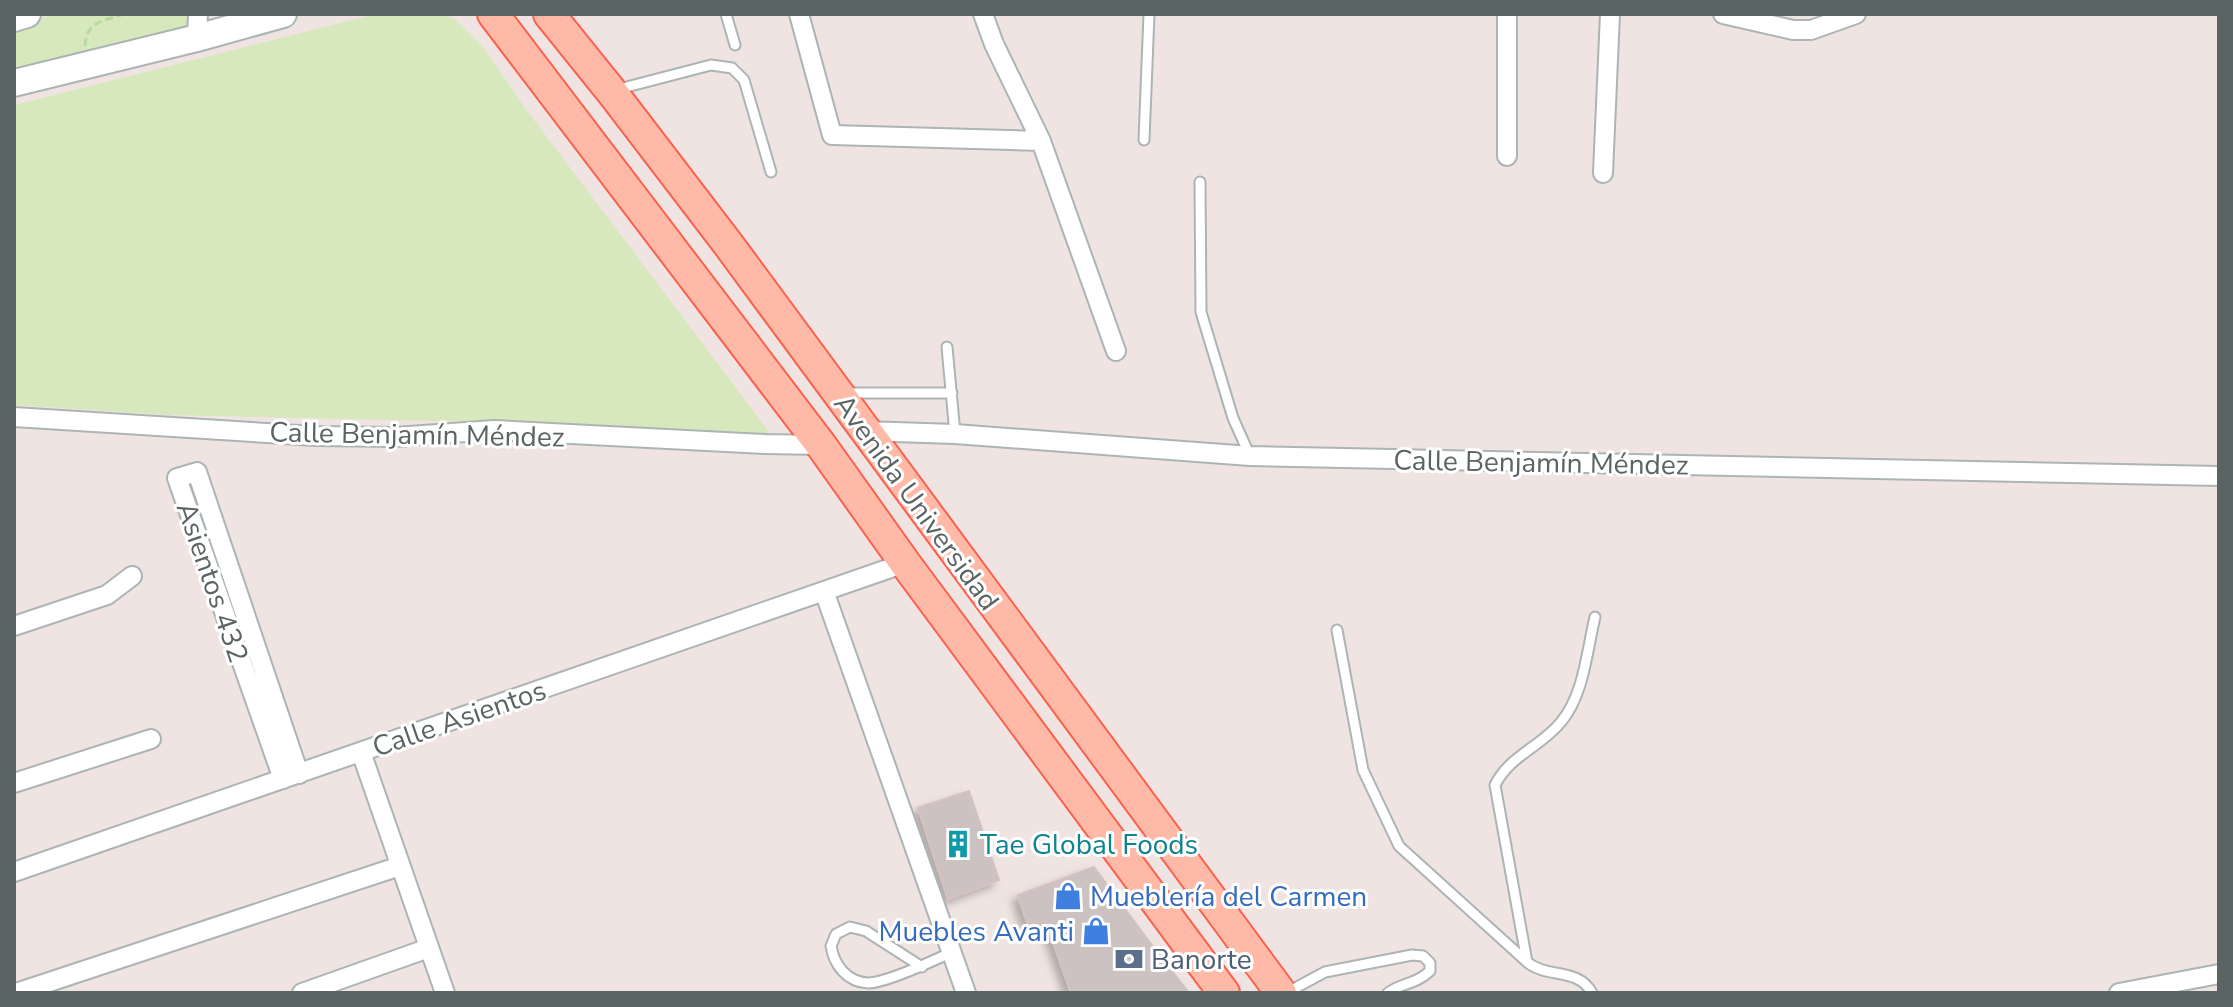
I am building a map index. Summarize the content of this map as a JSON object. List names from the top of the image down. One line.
{"streets":{"main road":["Avenida Universidad"],"street":["Calle Benjamín Méndez","Asientos 432","Calle Asientos"]},"crossings":[["Calle Benjamín Méndez","Avenida Universidad"],["Avenida Universidad","Calle Asientos"],["Asientos 432","Calle Asientos"]],"places":{"building":["Tae Global Foods"],"shop":["Mueblería del Carmen","Muebles Avanti"],"bank":["Banorte"]}}
